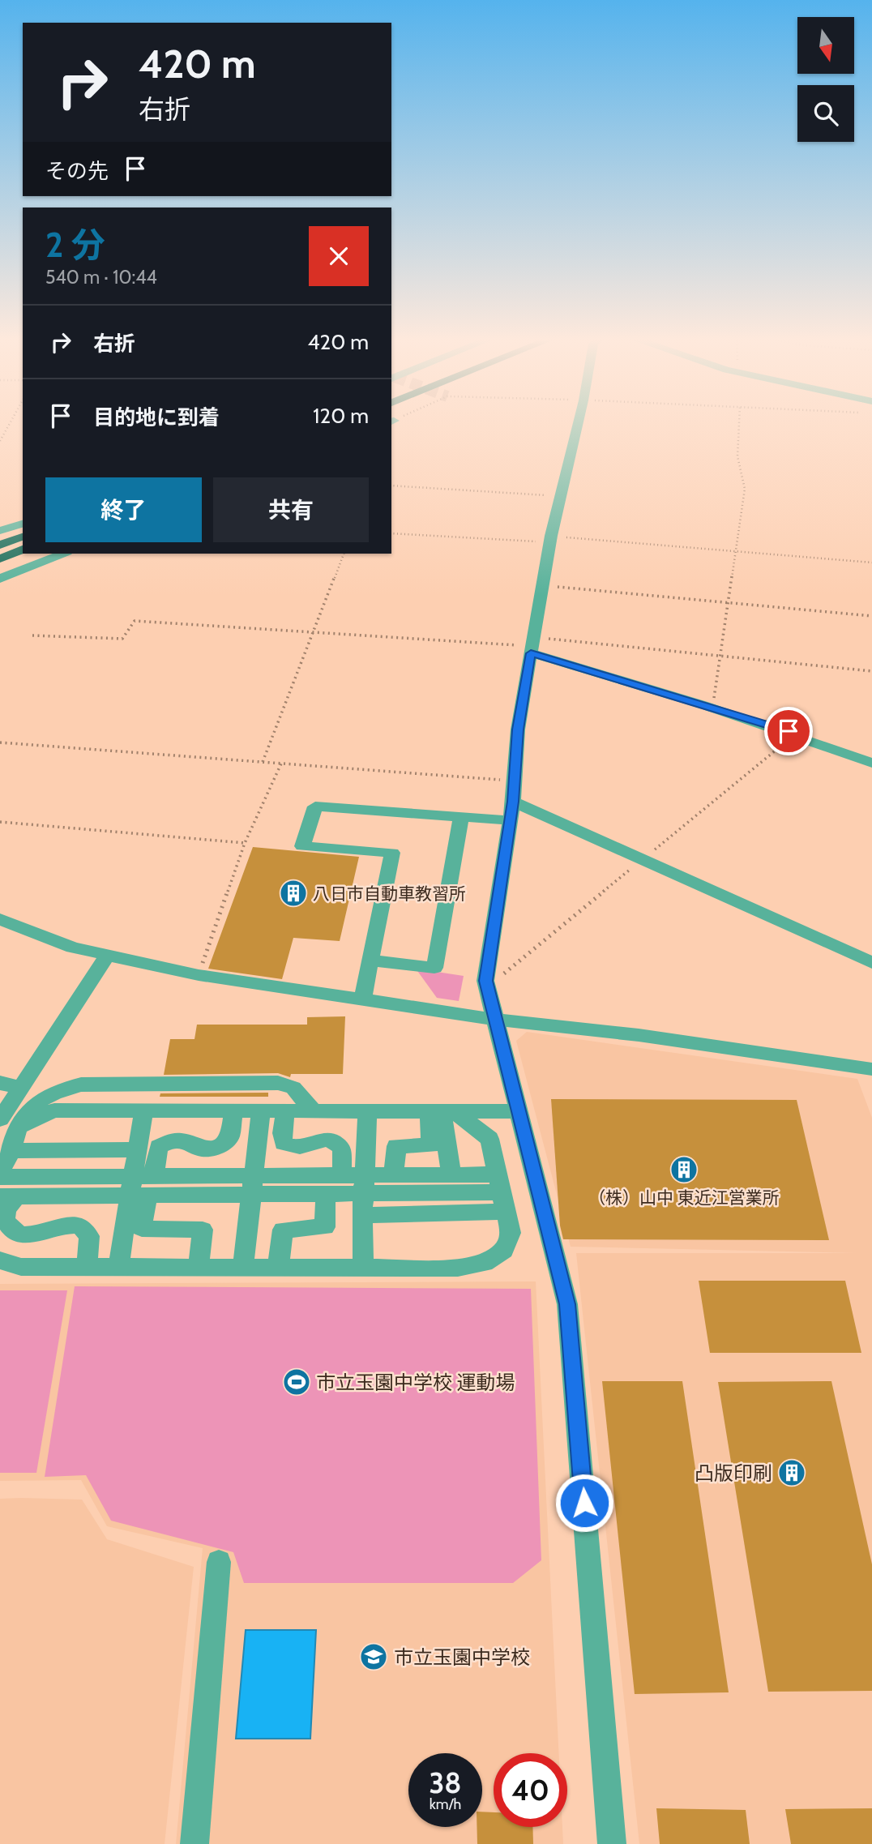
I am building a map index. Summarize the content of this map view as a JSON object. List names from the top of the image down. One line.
{"places":{"building":["八日市自動車教習所","（株）山中 東近江営業所","凸版印刷"],"sports":["市立玉園中学校 運動場"],"school or university":["市立玉園中学校"]},"north":"bottom","page":{"turn":["420 m","右折"],"then":"その先","heading":["2 分","540 m · 10:44"],"list":[{"name":"右折","value":"420 m"},{"name":"目的地に到着","value":"120 m"}],"buttons":["終了","共有"],"speed":"38 km/h","limit":"40"}}
